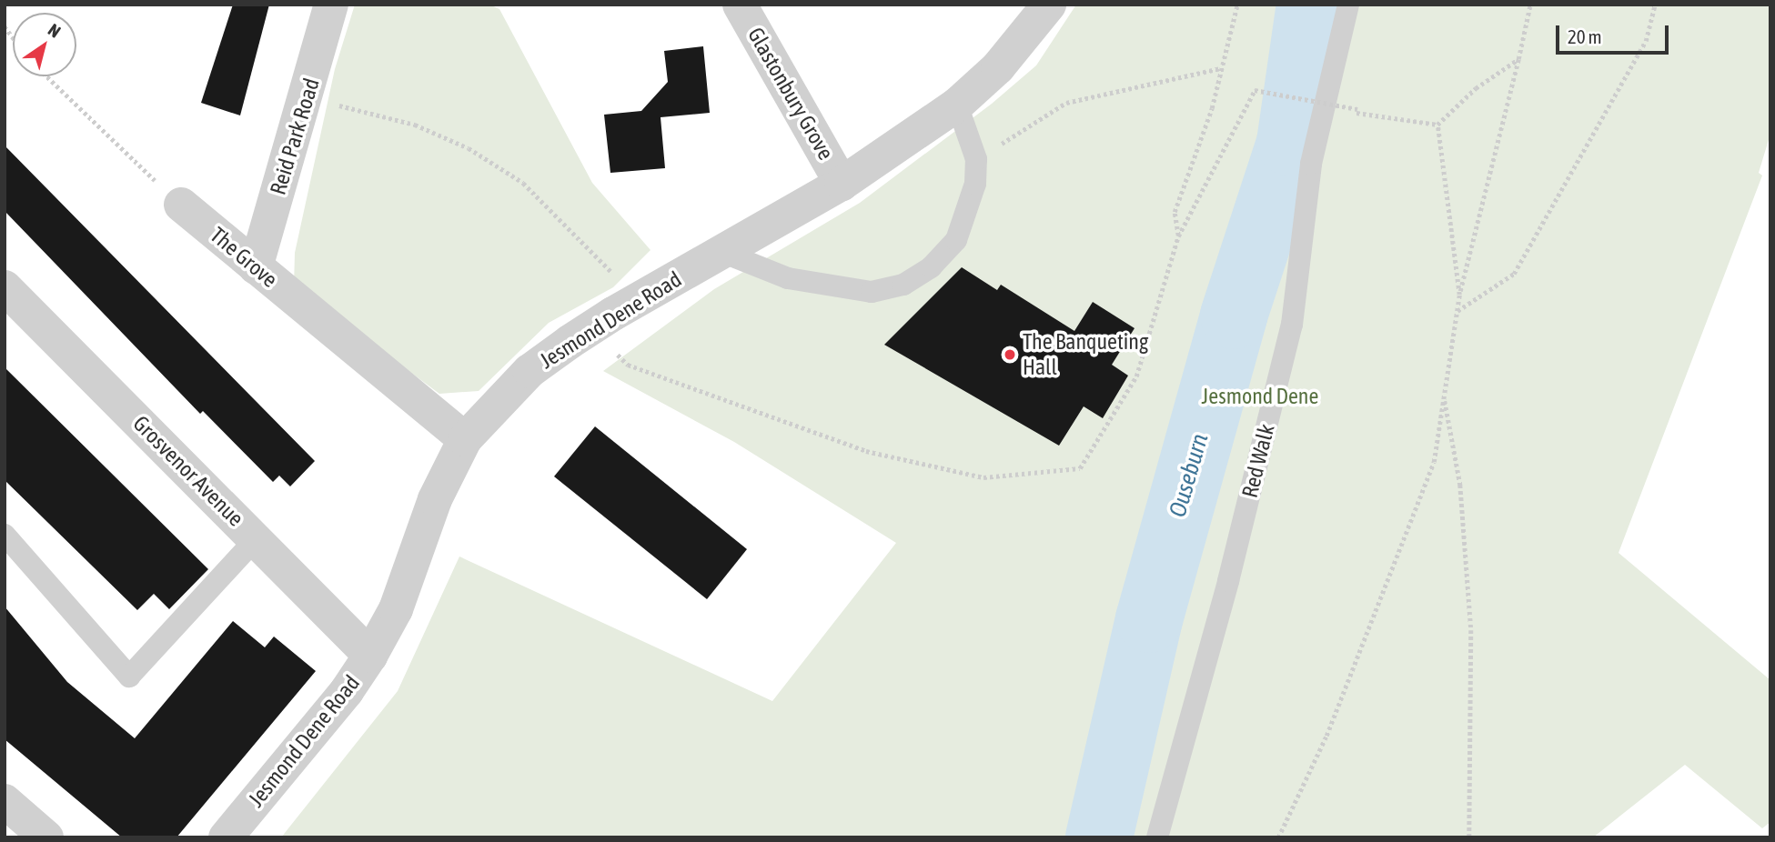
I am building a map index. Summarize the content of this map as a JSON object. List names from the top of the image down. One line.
{"streets":{"street":["Glastonbury Grove","Reid Park Road","The Grove","Jesmond Dene Road","Grosvenor Avenue"],"lane":["Red Walk"]},"crossings":[["Glastonbury Grove","Jesmond Dene Road"],["Reid Park Road","The Grove"],["The Grove","Jesmond Dene Road"],["Jesmond Dene Road","Grosvenor Avenue"]],"water":["Ouseburn"],"parks":["Jesmond Dene"],"places":["The Banqueting Hall"],"scale_bar":"20 m","north":"top right"}
